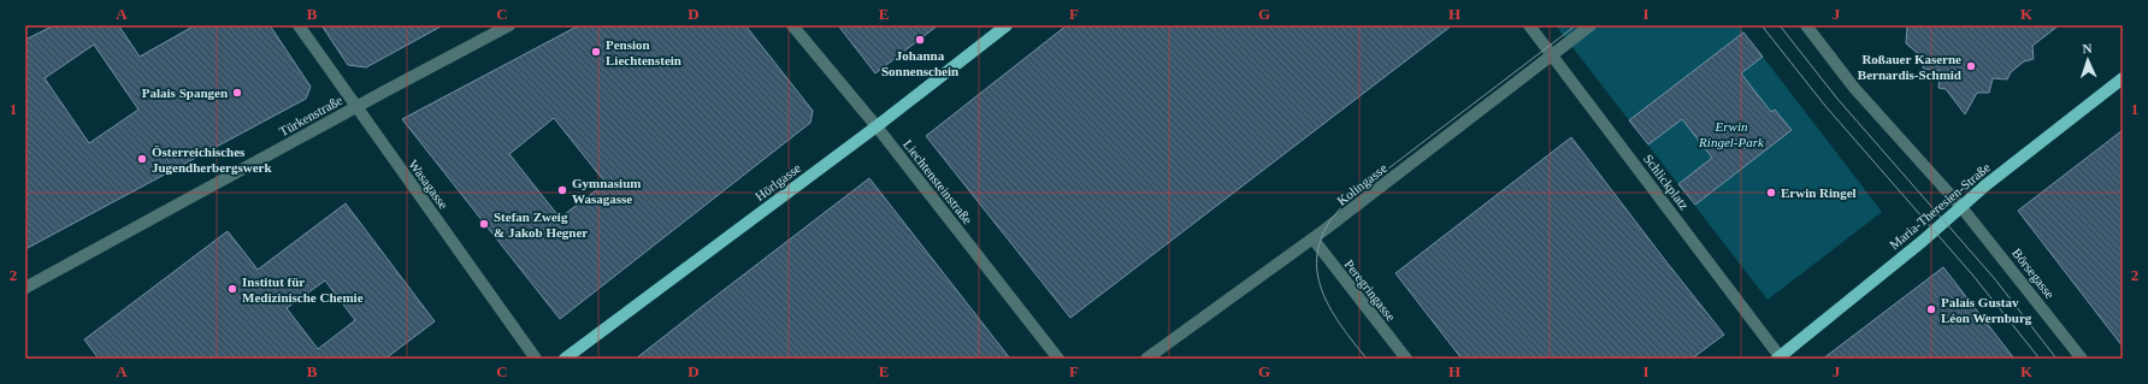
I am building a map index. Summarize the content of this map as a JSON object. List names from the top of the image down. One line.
{"streets":{"main road":["Hörlgasse","Maria-Theresien-Straße"],"street":["Türkenstraße","Liechtensteinstraße","Schlickplatz","Wasagasse","Kolingasse","Börsegasse","Peregringasse"]},"crossings":[["Türkenstraße","Wasagasse"],["Hörlgasse","Liechtensteinstraße"],["Schlickplatz","Kolingasse"],["Schlickplatz","Maria-Theresien-Straße"],["Kolingasse","Peregringasse"],["Maria-Theresien-Straße","Börsegasse"]],"parks":["Erwin Ringel-Park"],"places":["Johanna Sonnenschein","Pension Liechtenstein","Roßauer Kaserne Bernardis-Schmid","Palais Spangen","Österreichisches Jugendherbergswerk","Gymnasium Wasagasse","Erwin Ringel","Stefan Zweig & Jakob Hegner","Institut für Medizinische Chemie","Palais Gustav Léon Wernburg"],"north":"top","grid":{"columns":["A","B","C","D","E","F","G","H","I","J","K"],"rows":["1","2"]}}
